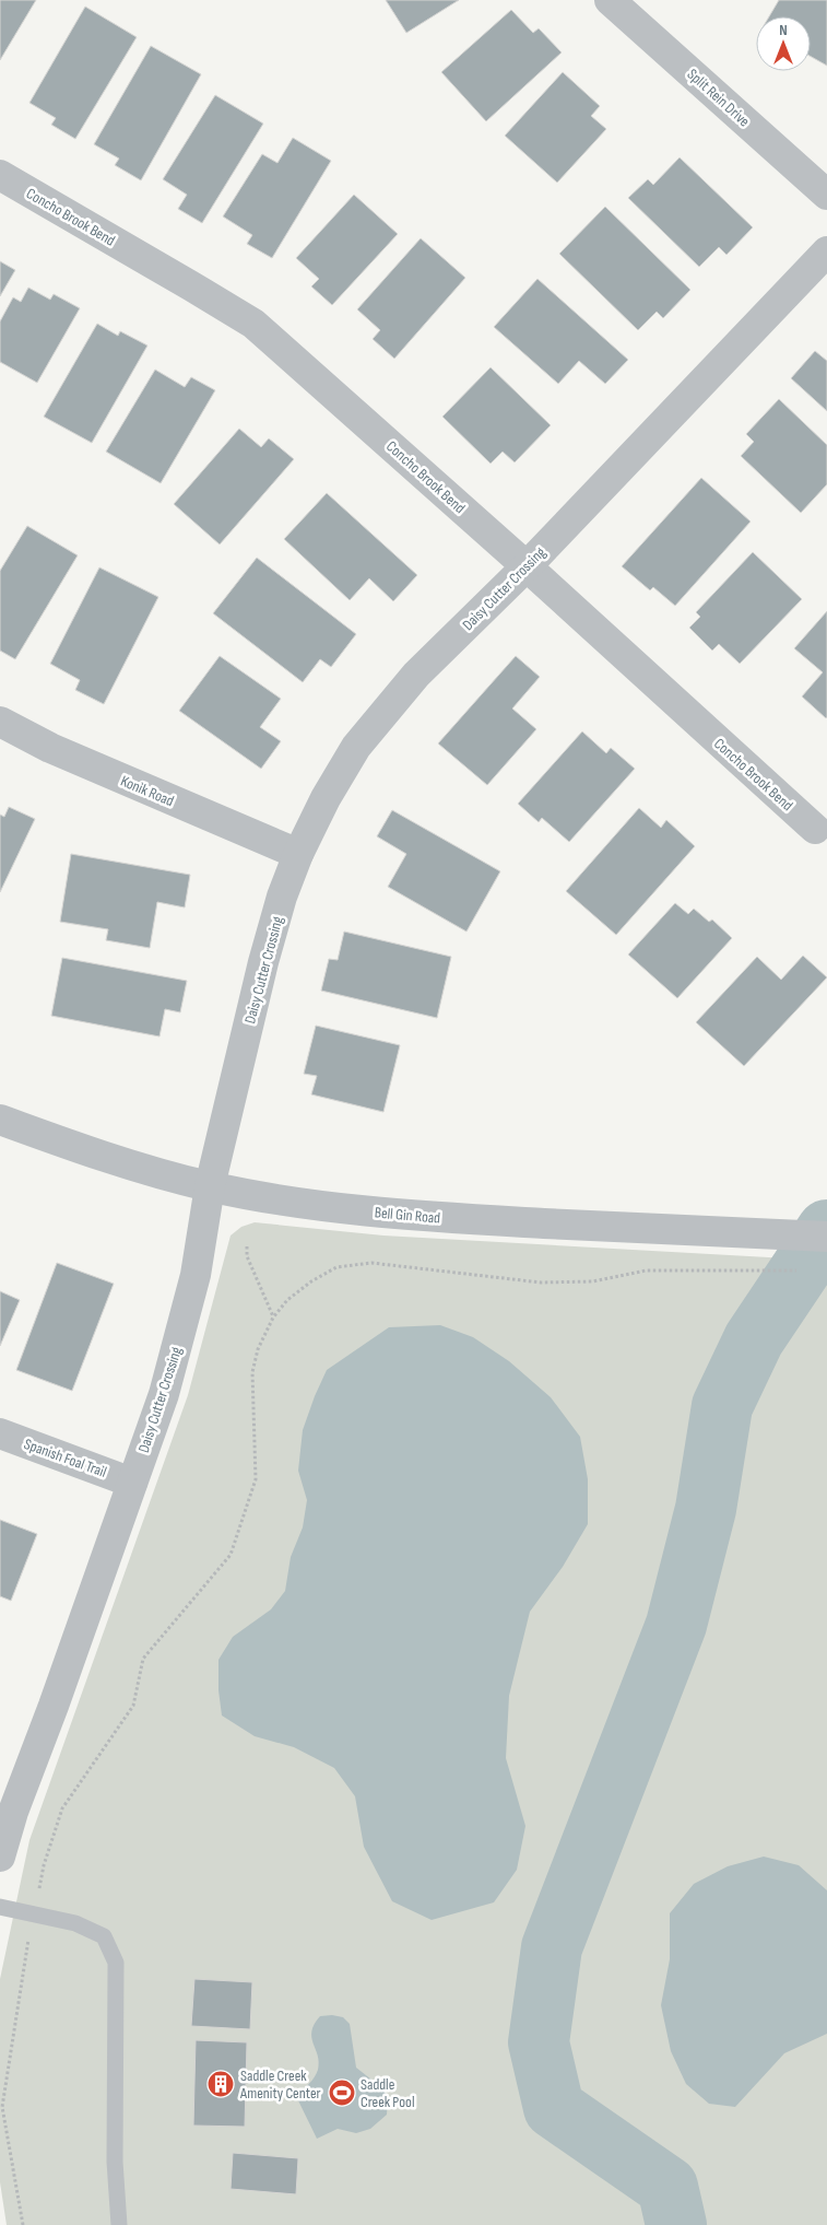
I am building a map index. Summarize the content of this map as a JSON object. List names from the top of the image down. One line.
{"streets":{"street":["Split Rein Drive","Concho Brook Bend","Daisy Cutter Crossing","Konik Road","Bell Gin Road","Spanish Foal Trail"]},"crossings":[["Concho Brook Bend","Daisy Cutter Crossing"],["Daisy Cutter Crossing","Konik Road"],["Daisy Cutter Crossing","Bell Gin Road"],["Daisy Cutter Crossing","Spanish Foal Trail"]],"places":{"building":["Saddle Creek Amenity Center"],"sports":["Saddle Creek Pool"]},"north":"top"}
